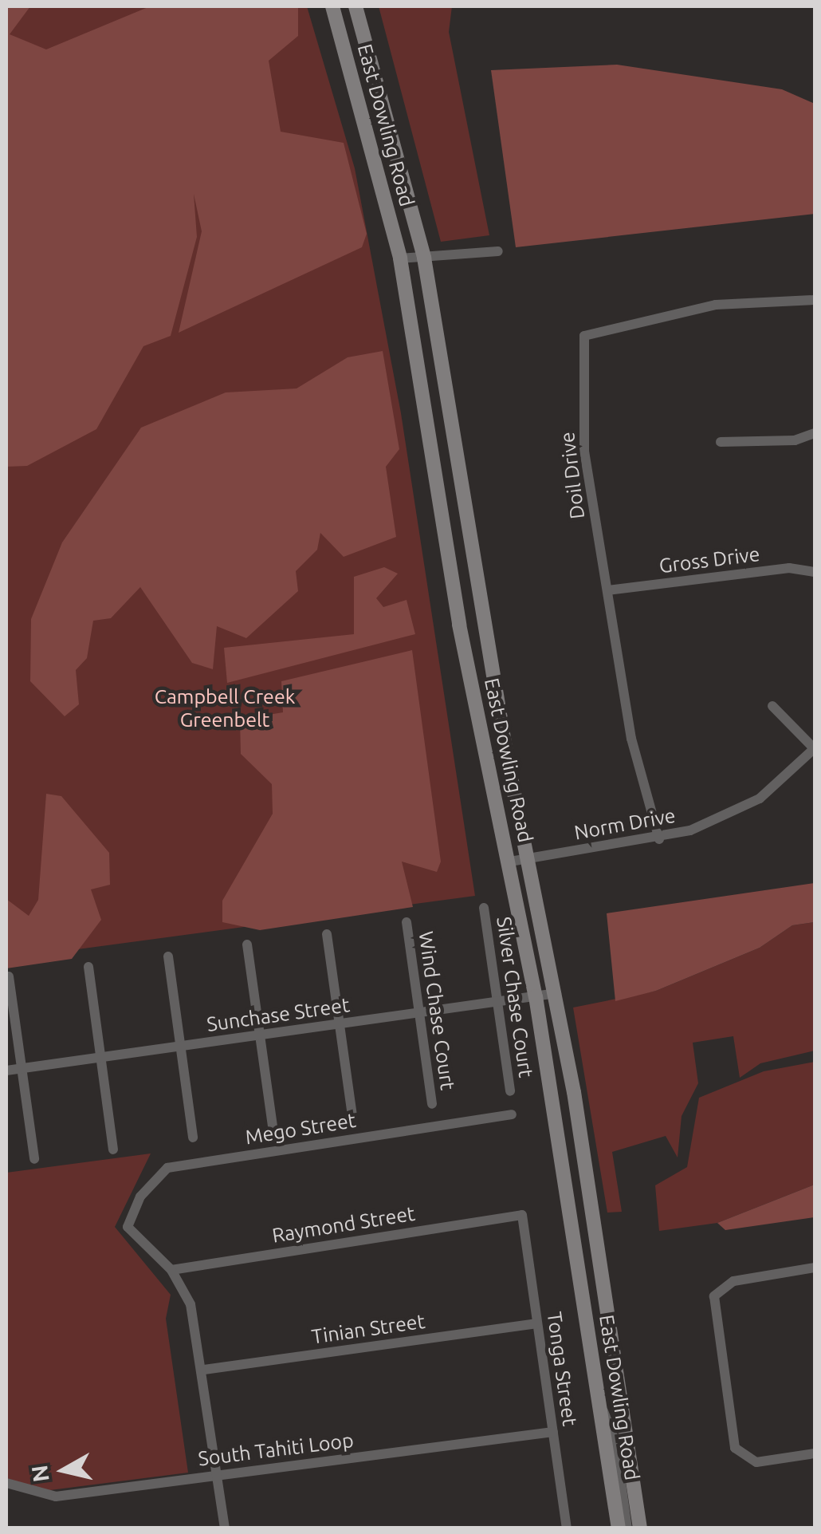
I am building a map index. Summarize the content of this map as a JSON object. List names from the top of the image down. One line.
{"streets":{"main road":["East Dowling Road"],"street":["Doil Drive","Gross Drive","Norm Drive","Silver Chase Court","Wind Chase Court","Sunchase Street","Mego Street","Raymond Street","Tinian Street","Tonga Street","South Tahiti Loop"]},"crossings":[["East Dowling Road","Norm Drive"],["East Dowling Road","Sunchase Street"],["Doil Drive","Gross Drive"],["Doil Drive","Norm Drive"],["Silver Chase Court","Sunchase Street"],["Wind Chase Court","Sunchase Street"],["Mego Street","Raymond Street"],["Raymond Street","Tonga Street"],["Tinian Street","Tonga Street"],["Tonga Street","South Tahiti Loop"]],"parks":["Campbell Creek Greenbelt"],"north":"left"}
